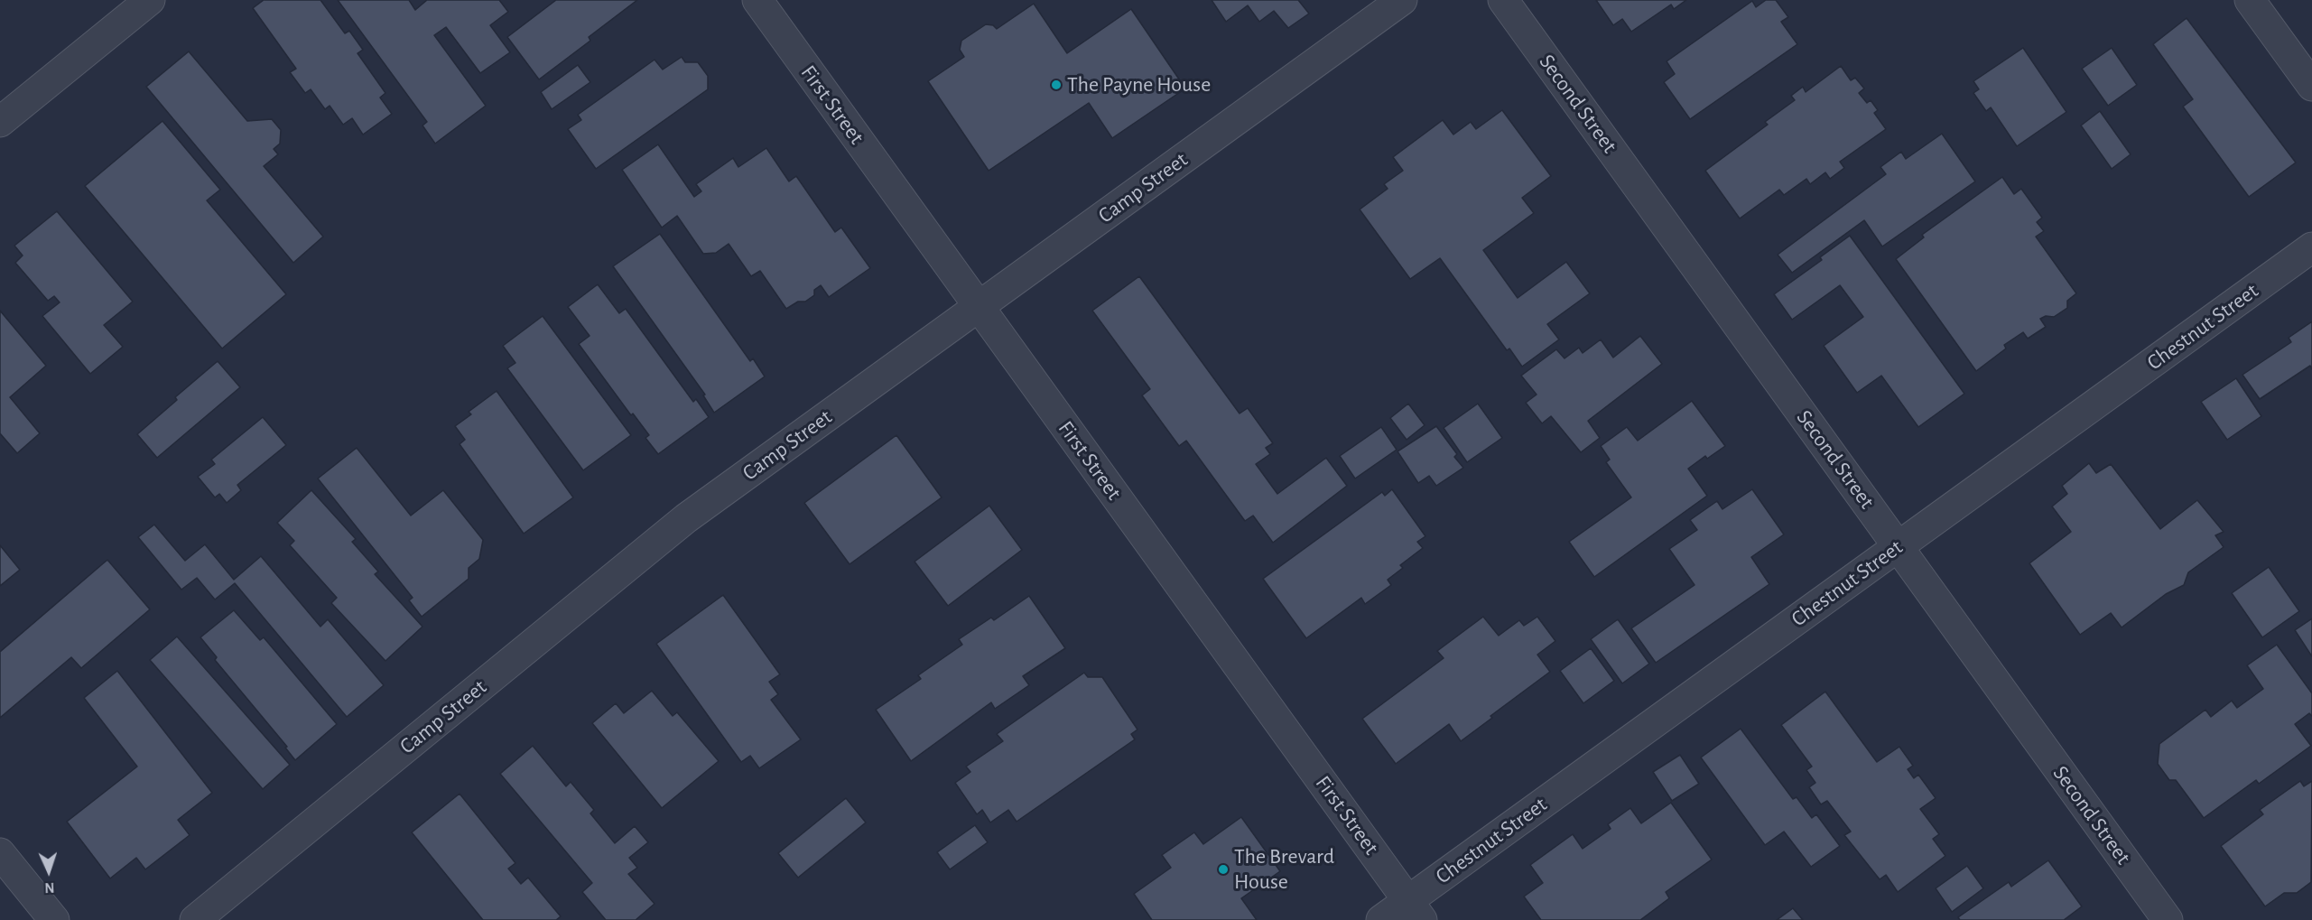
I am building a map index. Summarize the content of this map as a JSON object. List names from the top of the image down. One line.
{"streets":{"street":["Second Street","First Street","Camp Street","Chestnut Street"]},"crossings":[["Second Street","Chestnut Street"],["First Street","Camp Street"],["First Street","Chestnut Street"]],"places":["The Payne House","The Brevard House"],"north":"bottom"}
